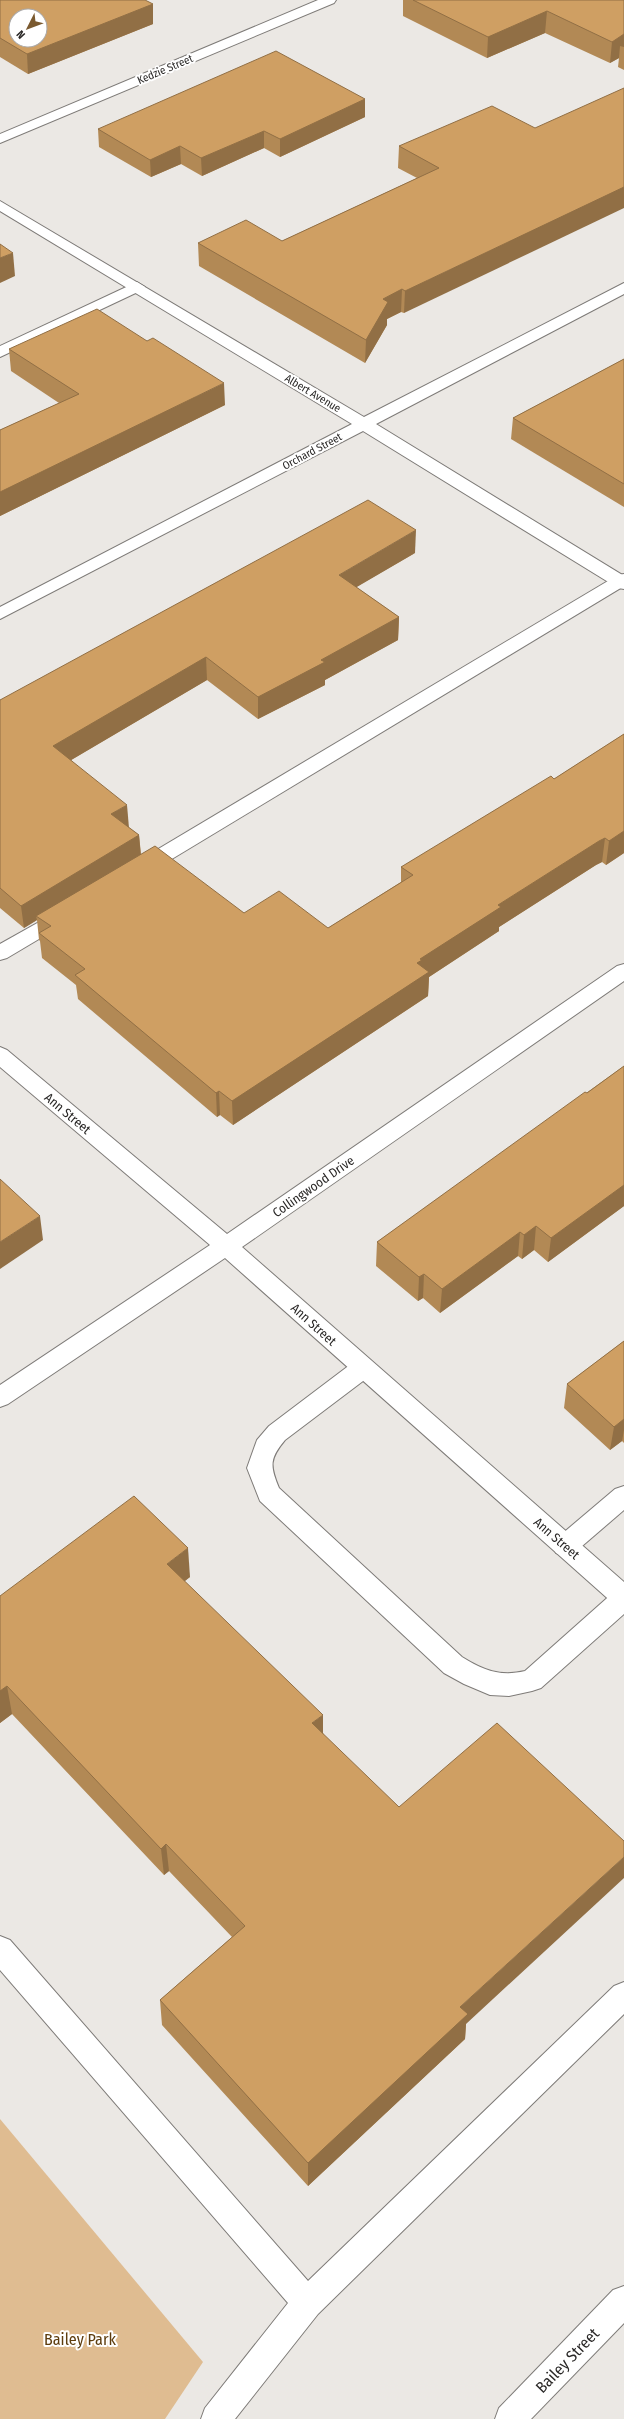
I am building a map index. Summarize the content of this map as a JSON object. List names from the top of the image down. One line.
{"streets":{"street":["Kedzie Street","Albert Avenue","Orchard Street","Ann Street","Collingwood Drive","Bailey Street"]},"crossings":[["Albert Avenue","Orchard Street"],["Ann Street","Collingwood Drive"]],"parks":["Bailey Park"],"north":"bottom left"}
